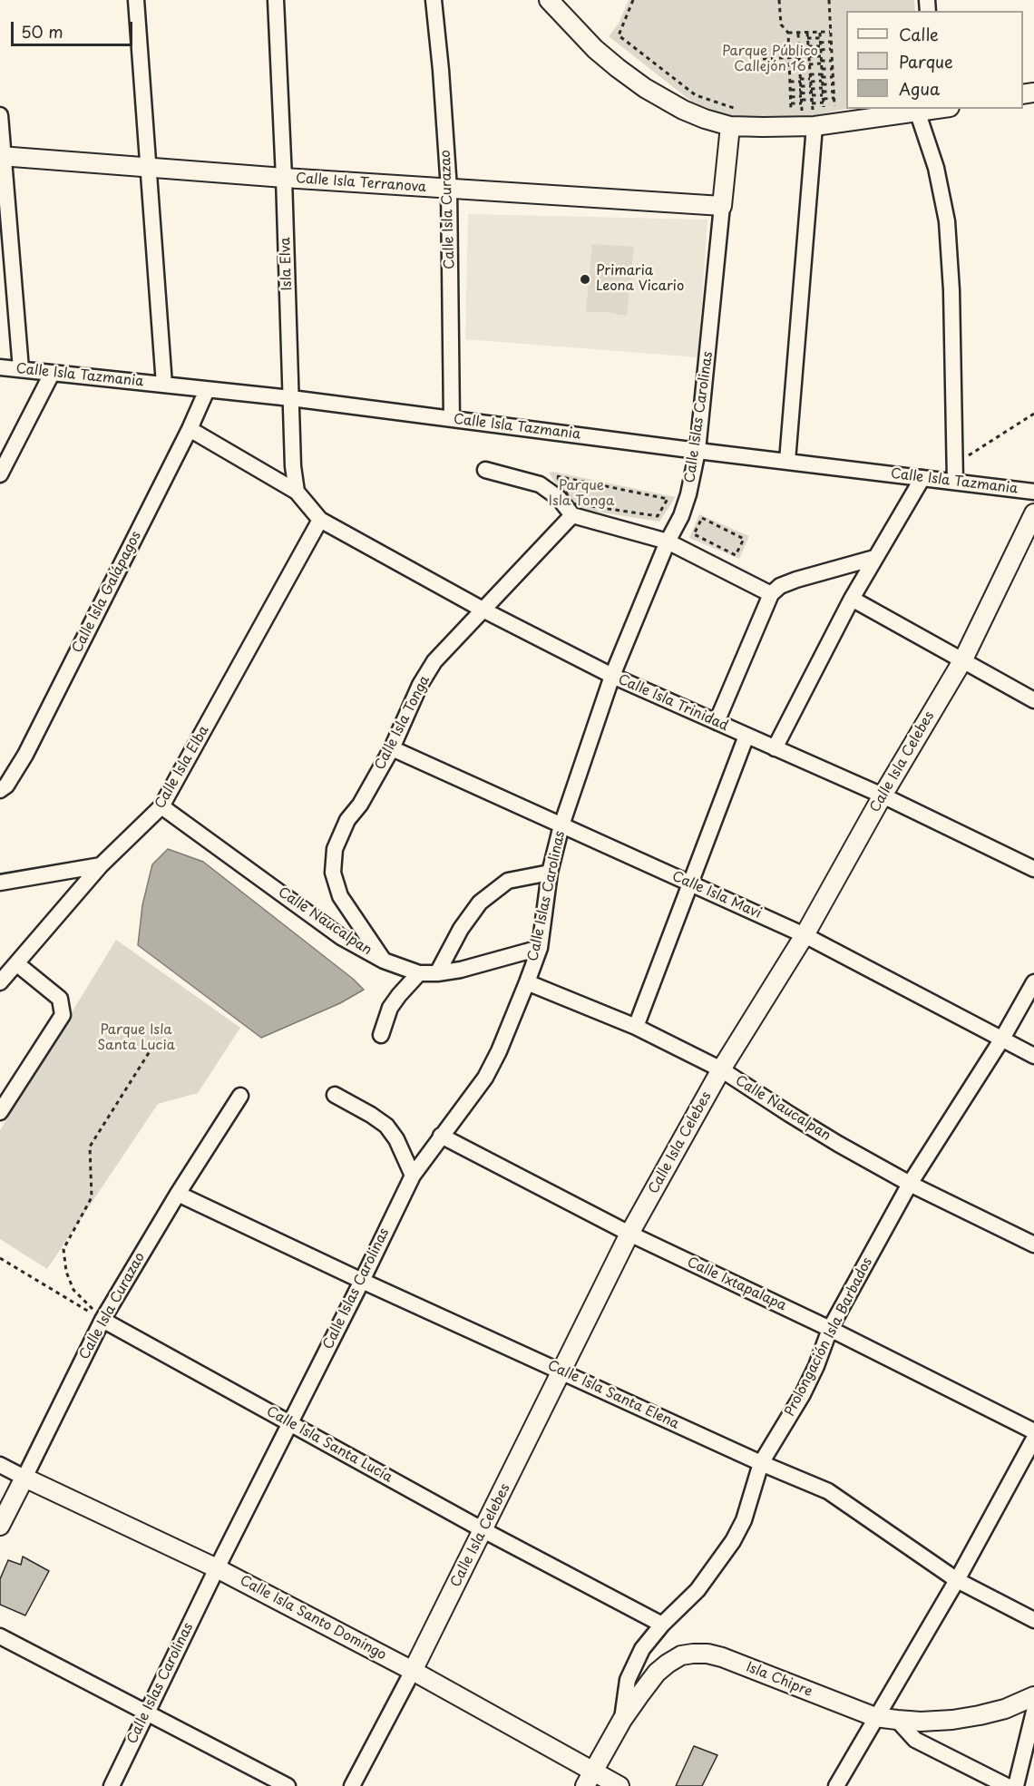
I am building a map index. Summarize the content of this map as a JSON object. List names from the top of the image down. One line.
{"streets":{"street":["Calle Isla Terranova","Calle Isla Curazao","Isla Elva","Calle Isla Tazmania","Calle Islas Carolinas","Calle Isla Galápagos","Calle Isla Trinidad","Calle Isla Tonga","Calle Isla Celebes","Calle Isla Elba","Calle Isla Mavi","Calle Naucalpan","Calle Ixtapalapa","Prolongación Isla Barbados","Calle Isla Santa Elena","Calle Isla Santa Lucía","Calle Isla Santo Domingo","Isla Chipre"]},"crossings":[["Calle Isla Terranova","Calle Isla Curazao"],["Calle Isla Terranova","Isla Elva"],["Calle Isla Terranova","Calle Islas Carolinas"],["Calle Isla Curazao","Calle Isla Tazmania"],["Calle Isla Curazao","Calle Isla Santa Elena"],["Calle Isla Curazao","Calle Isla Santa Lucía"],["Calle Isla Curazao","Calle Isla Santo Domingo"],["Isla Elva","Calle Isla Tazmania"],["Calle Isla Tazmania","Calle Islas Carolinas"],["Calle Isla Tazmania","Calle Isla Galápagos"],["Calle Islas Carolinas","Calle Isla Trinidad"],["Calle Islas Carolinas","Calle Isla Mavi"],["Calle Islas Carolinas","Calle Naucalpan"],["Calle Islas Carolinas","Calle Ixtapalapa"],["Calle Islas Carolinas","Calle Isla Santa Elena"],["Calle Islas Carolinas","Calle Isla Santa Lucía"],["Calle Islas Carolinas","Calle Isla Santo Domingo"],["Calle Isla Trinidad","Calle Isla Tonga"],["Calle Isla Trinidad","Calle Isla Celebes"],["Calle Isla Trinidad","Calle Isla Elba"],["Calle Isla Tonga","Calle Isla Mavi"],["Calle Isla Tonga","Calle Naucalpan"],["Calle Isla Celebes","Calle Isla Mavi"],["Calle Isla Celebes","Calle Naucalpan"],["Calle Isla Celebes","Calle Ixtapalapa"],["Calle Isla Celebes","Calle Isla Santa Elena"],["Calle Isla Celebes","Calle Isla Santa Lucía"],["Calle Isla Celebes","Calle Isla Santo Domingo"],["Calle Isla Elba","Calle Naucalpan"],["Calle Isla Mavi","Prolongación Isla Barbados"],["Calle Naucalpan","Prolongación Isla Barbados"],["Calle Ixtapalapa","Prolongación Isla Barbados"],["Prolongación Isla Barbados","Calle Isla Santa Elena"],["Prolongación Isla Barbados","Calle Isla Santa Lucía"],["Prolongación Isla Barbados","Isla Chipre"]],"parks":["Parque Público Callejón 16","Parque Isla Tonga","Parque Isla Santa Lucia"],"places":["Primaria Leona Vicario"],"legend":["Calle","Parque","Agua"],"scale_bar":"50 m"}
